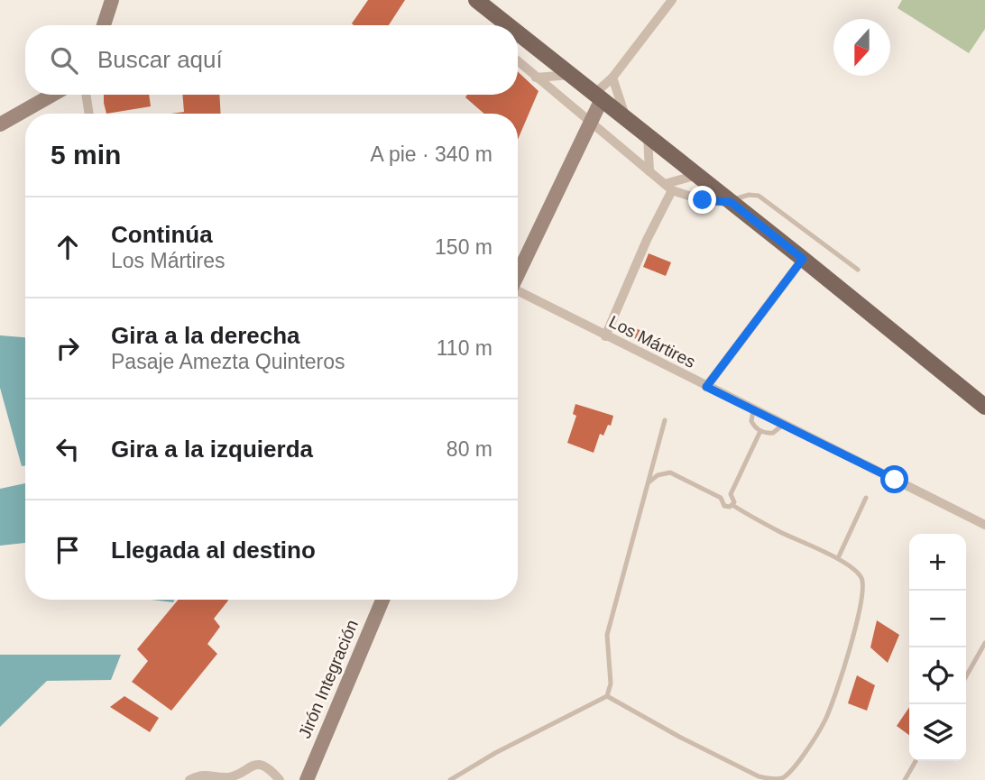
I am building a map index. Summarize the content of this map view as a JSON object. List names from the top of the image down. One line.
{"streets":{"street":["Los Mártires","Jirón Integración"]},"north":"bottom","page":{"search":"Buscar aquí","heading":["5 min","A pie · 340 m"],"list":[["Continúa","Los Mártires","150 m"],["Gira a la derecha","Pasaje Amezta Quinteros","110 m"],["Gira a la izquierda","80 m"],"Llegada al destino"],"map_buttons":["+","−"]}}
